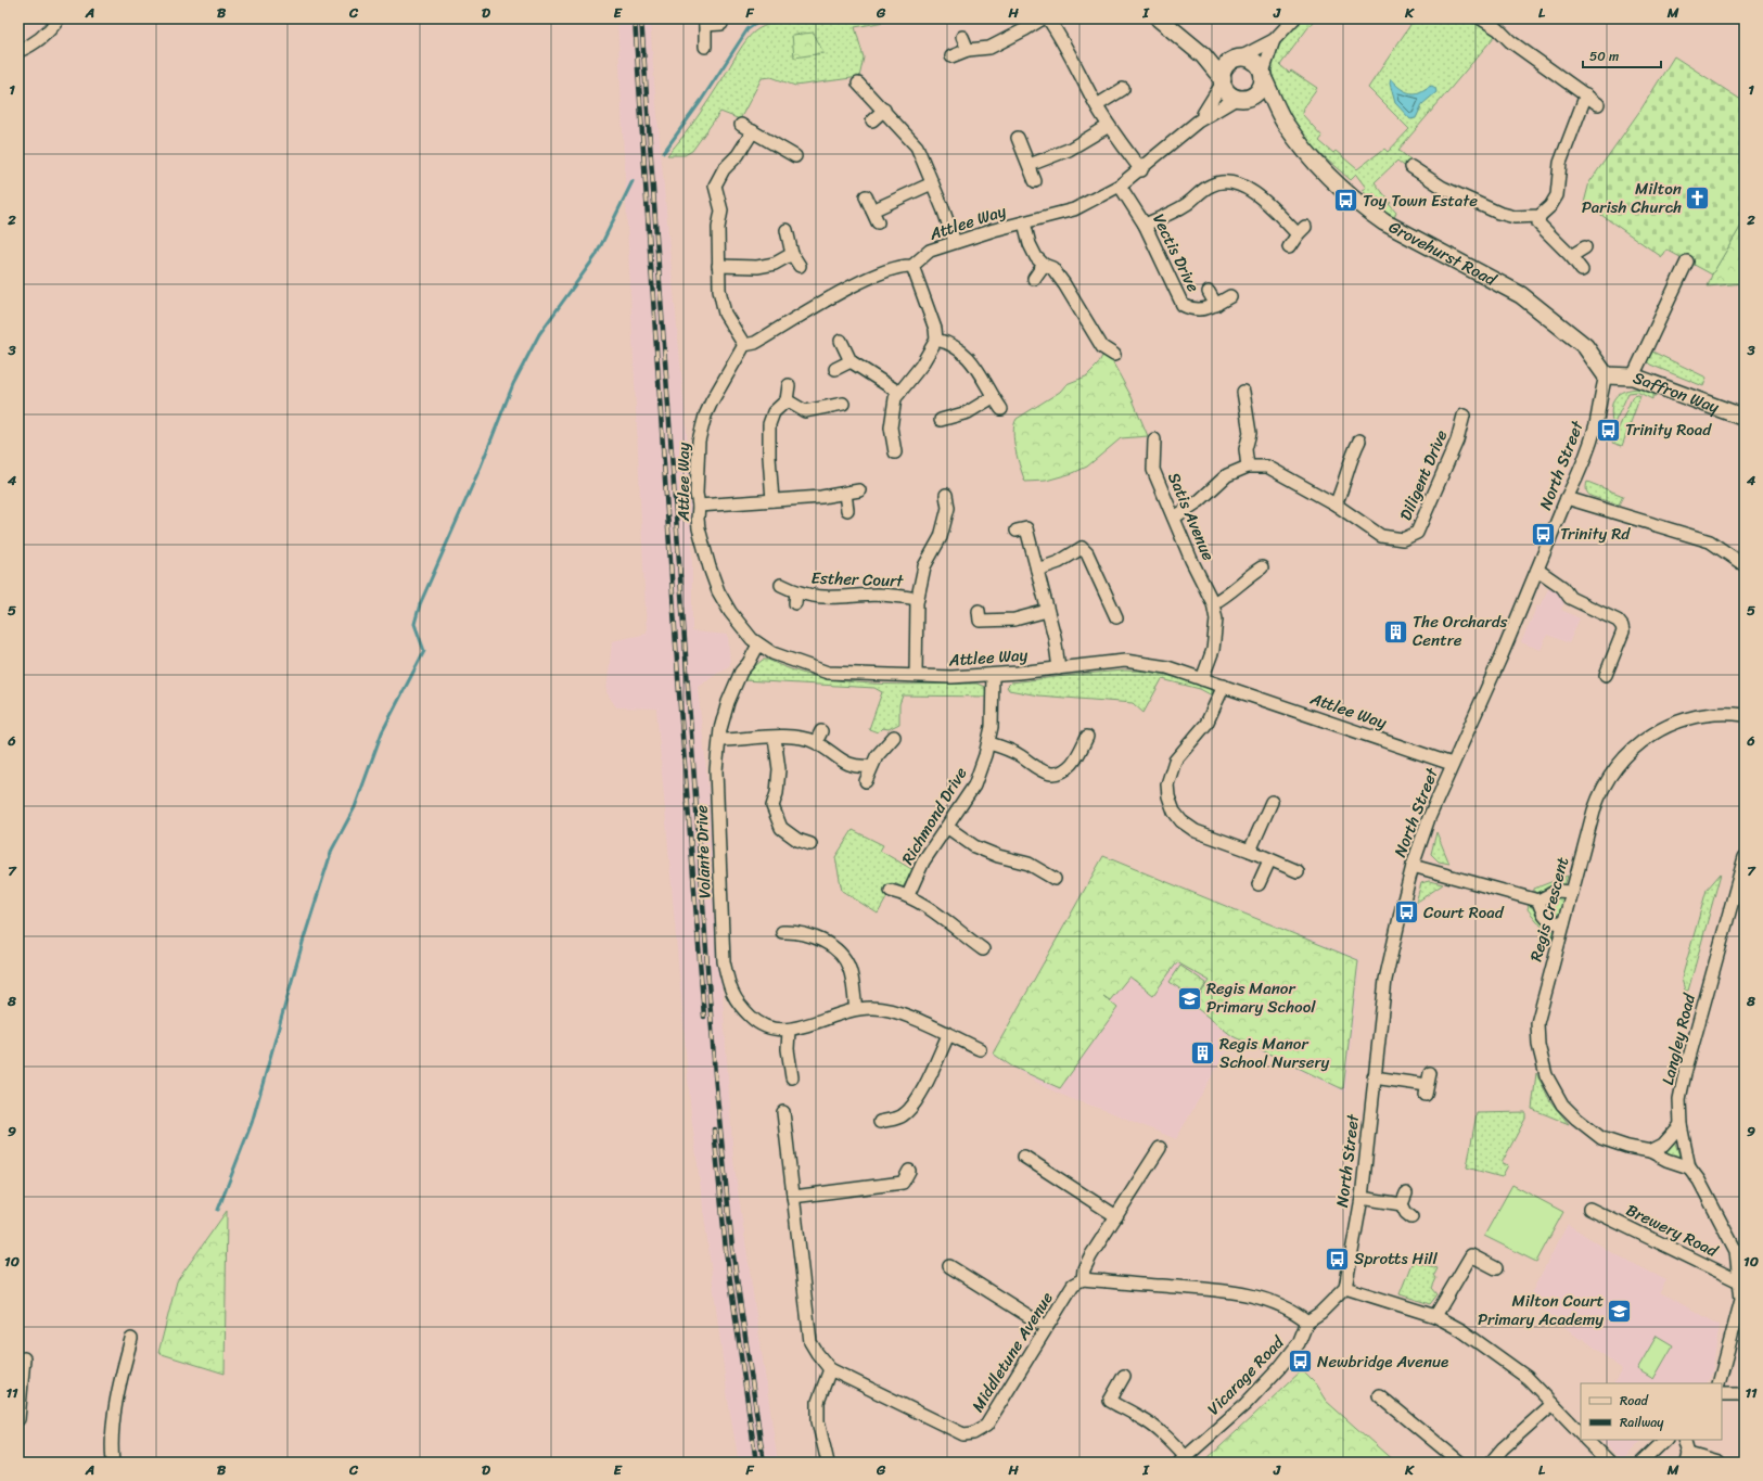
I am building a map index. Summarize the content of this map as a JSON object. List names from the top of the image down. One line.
{"streets":{"street":["Attlee Way","Vectis Drive","Grovehurst Road","Saffron Way","North Street","Diligent Drive","Satis Avenue","Esther Court","Richmond Drive","Volante Drive","Regis Crescent","Langley Road","Brewery Road","Middletune Avenue","Vicarage Road"]},"crossings":[["Attlee Way","Vectis Drive"],["Attlee Way","Grovehurst Road"],["Attlee Way","North Street"],["Attlee Way","Satis Avenue"],["Attlee Way","Richmond Drive"],["Attlee Way","Volante Drive"],["Grovehurst Road","Saffron Way"],["Grovehurst Road","North Street"],["Saffron Way","North Street"],["Diligent Drive","Satis Avenue"],["Regis Crescent","Langley Road"],["Langley Road","Brewery Road"]],"places":{"church":["Milton Parish Church"],"bus stop":["Toy Town Estate","Trinity Road","Trinity Rd","Court Road","Sprotts Hill","Newbridge Avenue"],"building":["The Orchards Centre","Regis Manor School Nursery"],"school or university":["Regis Manor Primary School","Milton Court Primary Academy"]},"legend":["Road","Railway"],"scale_bar":"50 m","grid":{"columns":["A","B","C","D","E","F","G","H","I","J","K","L","M"],"rows":["1","2","3","4","5","6","7","8","9","10","11"]}}
